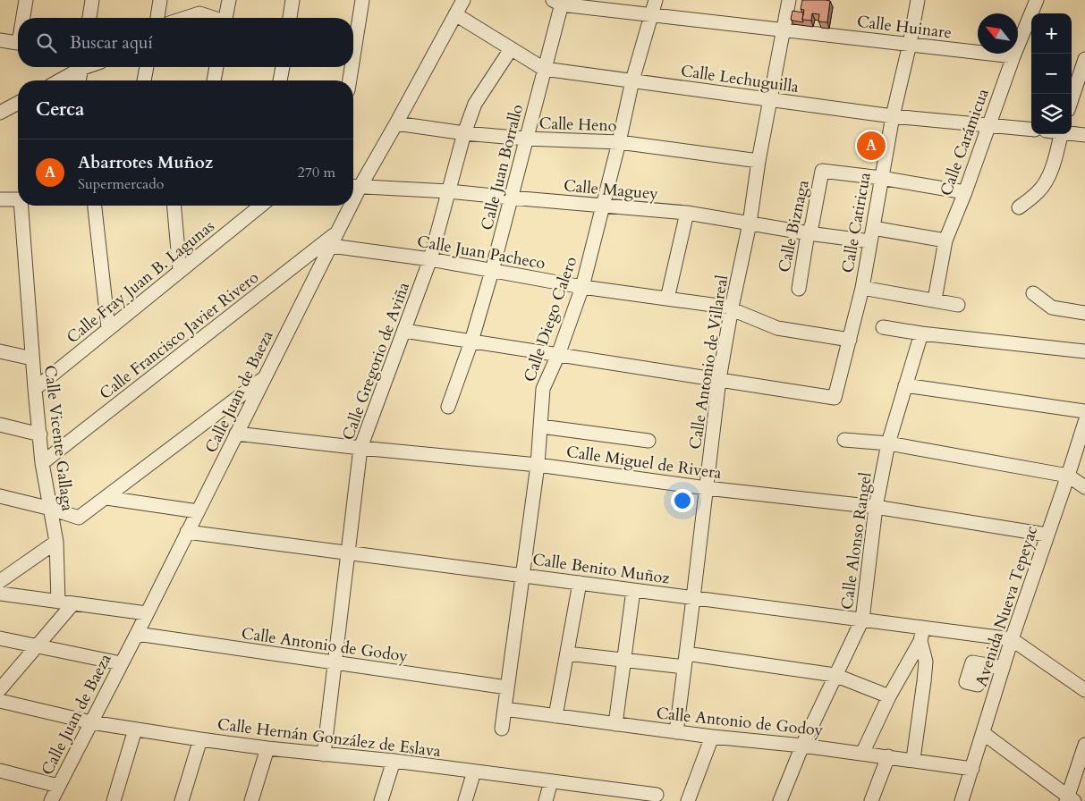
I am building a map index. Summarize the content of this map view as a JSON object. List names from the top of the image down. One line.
{"streets":{"street":["Calle Huinare","Calle Lechuguilla","Calle Heno","Calle Carámicua","Calle Juan Borrallo","Calle Maguey","Calle Catiricua","Calle Biznaga","Calle Juan Pacheco","Calle Fray Juan B. Lagunas","Calle Diego Calero","Calle Francisco Javier Rivero","Calle Gregorio de Aviña","Calle Antonio de Villareal","Calle Juan de Baeza","Calle Vicente Gallaga","Calle Miguel de Rivera","Calle Alonso Rangel","Calle Benito Muñoz","Avenida Nueva Tepeyac","Calle Antonio de Godoy","Calle Hernán González de Eslava"]},"crossings":[["Calle Huinare","Calle Carámicua"],["Calle Huinare","Calle Juan Borrallo"],["Calle Huinare","Calle Catiricua"],["Calle Huinare","Calle Diego Calero"],["Calle Huinare","Calle Antonio de Villareal"],["Calle Lechuguilla","Calle Carámicua"],["Calle Lechuguilla","Calle Juan Borrallo"],["Calle Lechuguilla","Calle Catiricua"],["Calle Lechuguilla","Calle Diego Calero"],["Calle Lechuguilla","Calle Gregorio de Aviña"],["Calle Lechuguilla","Calle Antonio de Villareal"],["Calle Lechuguilla","Calle Juan de Baeza"],["Calle Heno","Calle Juan Borrallo"],["Calle Heno","Calle Diego Calero"],["Calle Heno","Calle Gregorio de Aviña"],["Calle Heno","Calle Antonio de Villareal"],["Calle Heno","Calle Juan de Baeza"],["Calle Carámicua","Calle Maguey"],["Calle Juan Borrallo","Calle Maguey"],["Calle Juan Borrallo","Calle Juan Pacheco"],["Calle Maguey","Calle Catiricua"],["Calle Maguey","Calle Biznaga"],["Calle Maguey","Calle Diego Calero"],["Calle Maguey","Calle Gregorio de Aviña"],["Calle Maguey","Calle Antonio de Villareal"],["Calle Maguey","Calle Juan de Baeza"],["Calle Catiricua","Calle Biznaga"],["Calle Catiricua","Calle Juan Pacheco"],["Calle Catiricua","Calle Antonio de Villareal"],["Calle Juan Pacheco","Calle Diego Calero"],["Calle Juan Pacheco","Calle Gregorio de Aviña"],["Calle Juan Pacheco","Calle Antonio de Villareal"],["Calle Juan Pacheco","Calle Juan de Baeza"],["Calle Fray Juan B. Lagunas","Calle Vicente Gallaga"],["Calle Diego Calero","Calle Miguel de Rivera"],["Calle Diego Calero","Calle Benito Muñoz"],["Calle Diego Calero","Calle Antonio de Godoy"],["Calle Francisco Javier Rivero","Calle Juan de Baeza"],["Calle Francisco Javier Rivero","Calle Vicente Gallaga"],["Calle Gregorio de Aviña","Calle Miguel de Rivera"],["Calle Gregorio de Aviña","Calle Benito Muñoz"],["Calle Gregorio de Aviña","Calle Antonio de Godoy"],["Calle Gregorio de Aviña","Calle Hernán González de Eslava"],["Calle Antonio de Villareal","Calle Miguel de Rivera"],["Calle Antonio de Villareal","Calle Benito Muñoz"],["Calle Antonio de Villareal","Calle Antonio de Godoy"],["Calle Juan de Baeza","Calle Miguel de Rivera"],["Calle Juan de Baeza","Calle Benito Muñoz"],["Calle Juan de Baeza","Calle Antonio de Godoy"],["Calle Juan de Baeza","Calle Hernán González de Eslava"],["Calle Miguel de Rivera","Calle Alonso Rangel"],["Calle Miguel de Rivera","Avenida Nueva Tepeyac"],["Calle Alonso Rangel","Calle Benito Muñoz"],["Calle Alonso Rangel","Calle Antonio de Godoy"],["Calle Benito Muñoz","Avenida Nueva Tepeyac"],["Avenida Nueva Tepeyac","Calle Antonio de Godoy"]],"north":"top left","page":{"map_buttons":["+","−"],"search":"Buscar aquí","heading":"Cerca","pins":"A","list":[{"mark":"A","name":"Abarrotes Muñoz","note":"Supermercado","value":"270 m"}]}}
